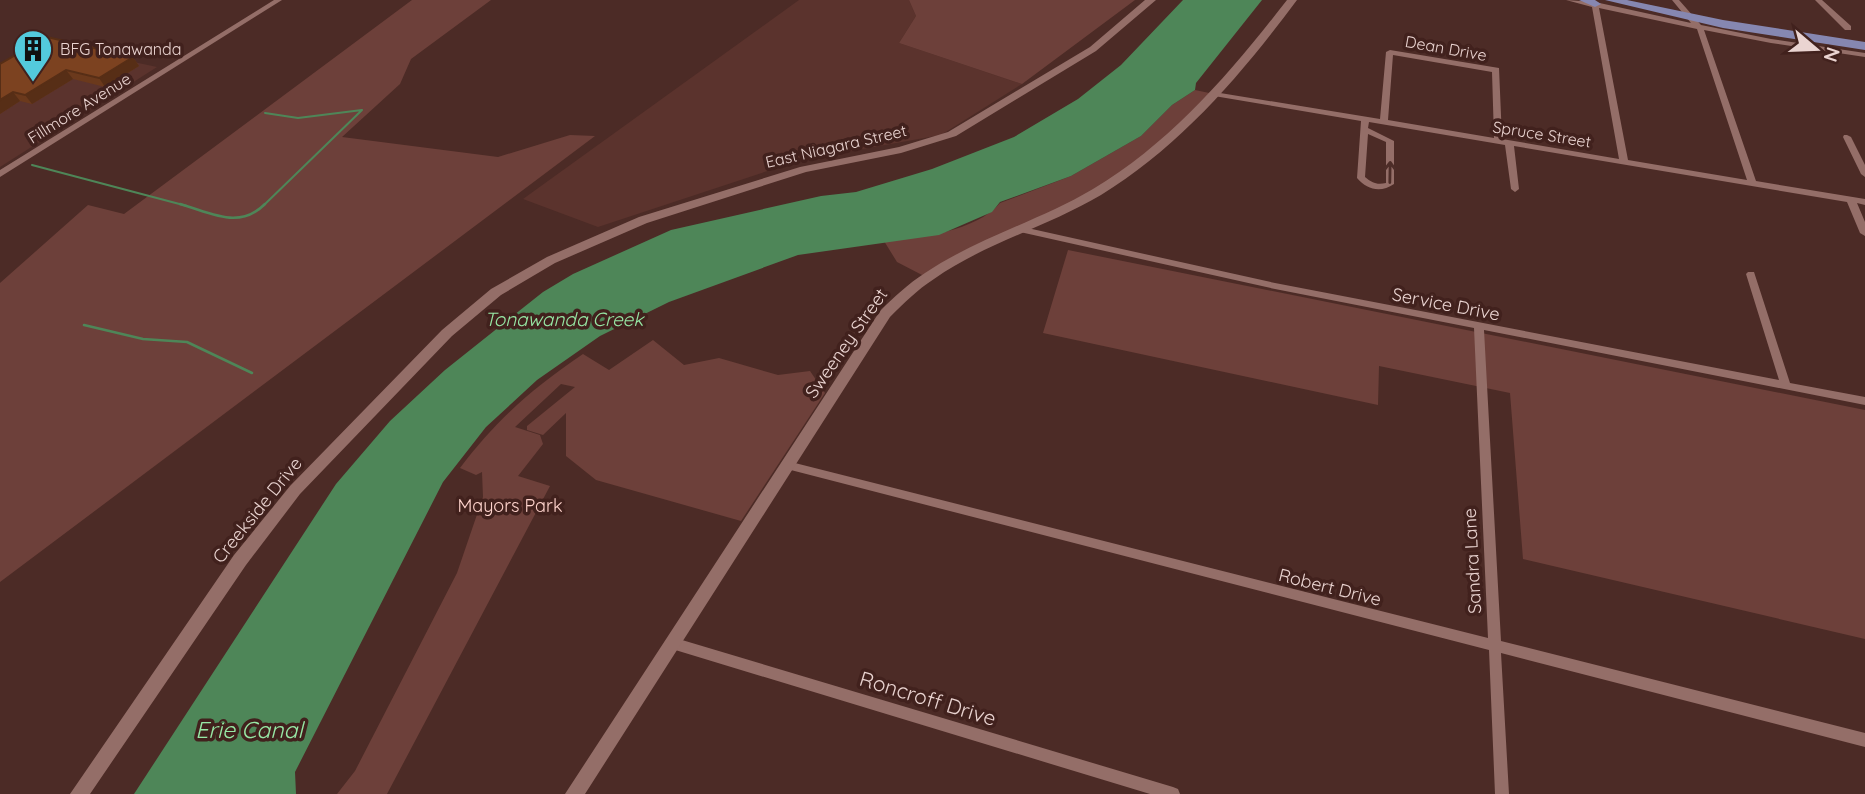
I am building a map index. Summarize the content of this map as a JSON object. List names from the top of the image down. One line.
{"streets":{"street":["Dean Drive","Fillmore Avenue","Spruce Street","East Niagara Street","Service Drive","Sweeney Street","Creekside Drive","Sandra Lane","Robert Drive","Roncroff Drive"]},"crossings":[["Dean Drive","Spruce Street"],["Spruce Street","Sweeney Street"],["East Niagara Street","Creekside Drive"],["Service Drive","Sweeney Street"],["Service Drive","Sandra Lane"],["Sweeney Street","Robert Drive"],["Sweeney Street","Roncroff Drive"],["Sandra Lane","Robert Drive"]],"water":["Tonawanda Creek","Erie Canal"],"parks":["Mayors Park"],"places":{"building":["BFG Tonawanda"]},"north":"right"}
